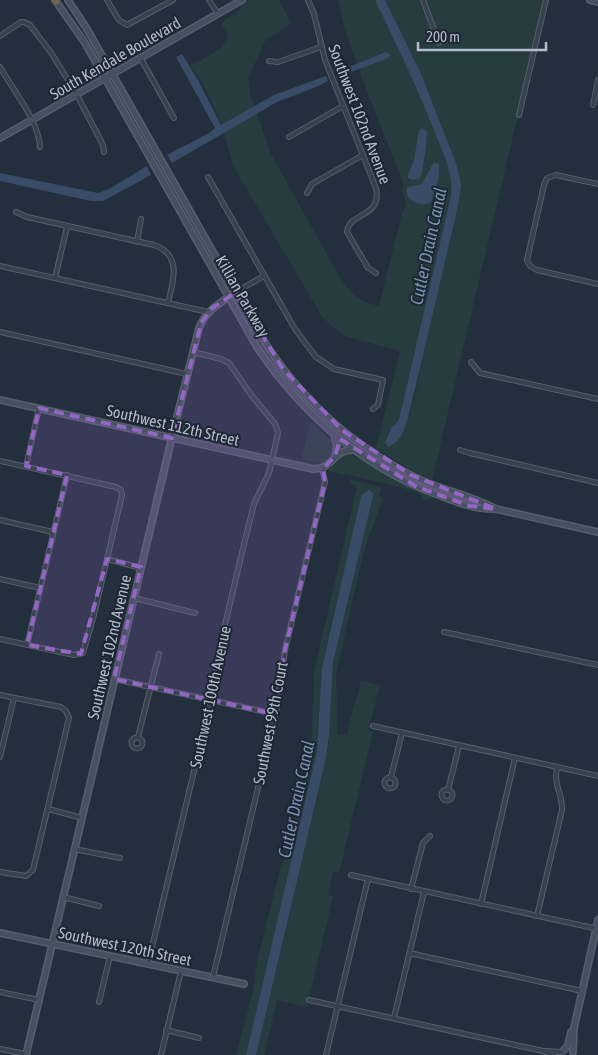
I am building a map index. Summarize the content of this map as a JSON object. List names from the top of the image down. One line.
{"streets":{"street":["South Kendale Boulevard","Southwest 102nd Avenue","Killian Parkway","Southwest 112th Street","Southwest 100th Avenue","Southwest 99th Court","Southwest 120th Street"]},"crossings":[["South Kendale Boulevard","Killian Parkway"],["Southwest 102nd Avenue","Killian Parkway"],["Southwest 102nd Avenue","Southwest 112th Street"],["Southwest 102nd Avenue","Southwest 100th Avenue"],["Southwest 102nd Avenue","Southwest 120th Street"],["Southwest 112th Street","Southwest 100th Avenue"],["Southwest 112th Street","Southwest 99th Court"],["Southwest 100th Avenue","Southwest 120th Street"],["Southwest 99th Court","Southwest 120th Street"]],"water":["Cutler Drain Canal"],"scale_bar":"200 m"}
